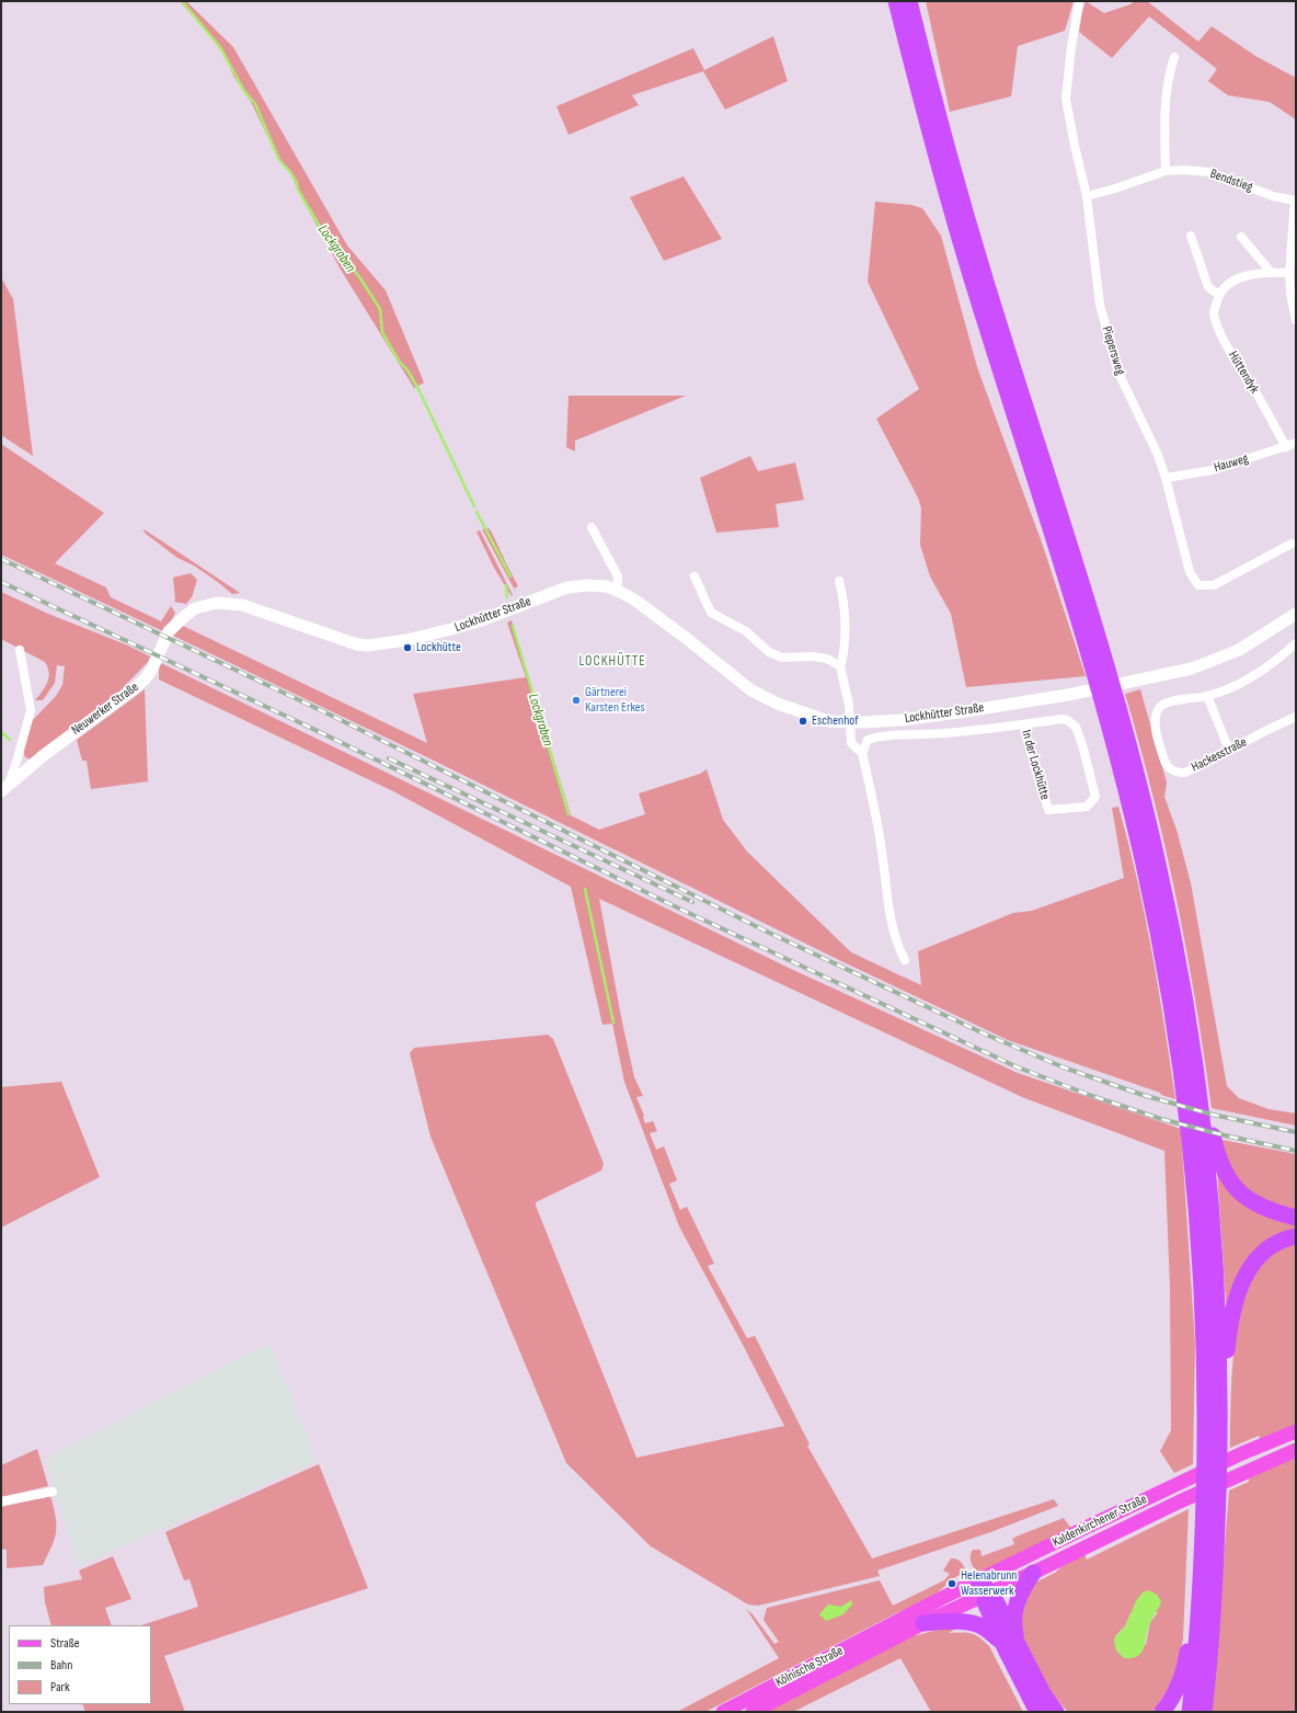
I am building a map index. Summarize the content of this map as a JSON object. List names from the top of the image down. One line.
{"streets":{"main road":["Kaldenkirchener Straße","Kölnische Straße"],"street":["Bendstieg","Piepersweg","Hüttendyk","Hauweg","Lockhütter Straße","Neuwerker Straße","Hackesstraße","In der Lockhütte"]},"crossings":[["Bendstieg","Piepersweg"],["Piepersweg","Hauweg"],["Hüttendyk","Hauweg"],["Lockhütter Straße","Neuwerker Straße"],["Kaldenkirchener Straße","Kölnische Straße"]],"districts":["LOCKHÜTTE"],"water":["Lockgraben"],"places":["Lockhütte","Gärtnerei Karsten Erkes","Eschenhof","Helenabrunn Wasserwerk"],"legend":["Straße","Bahn","Park"]}
